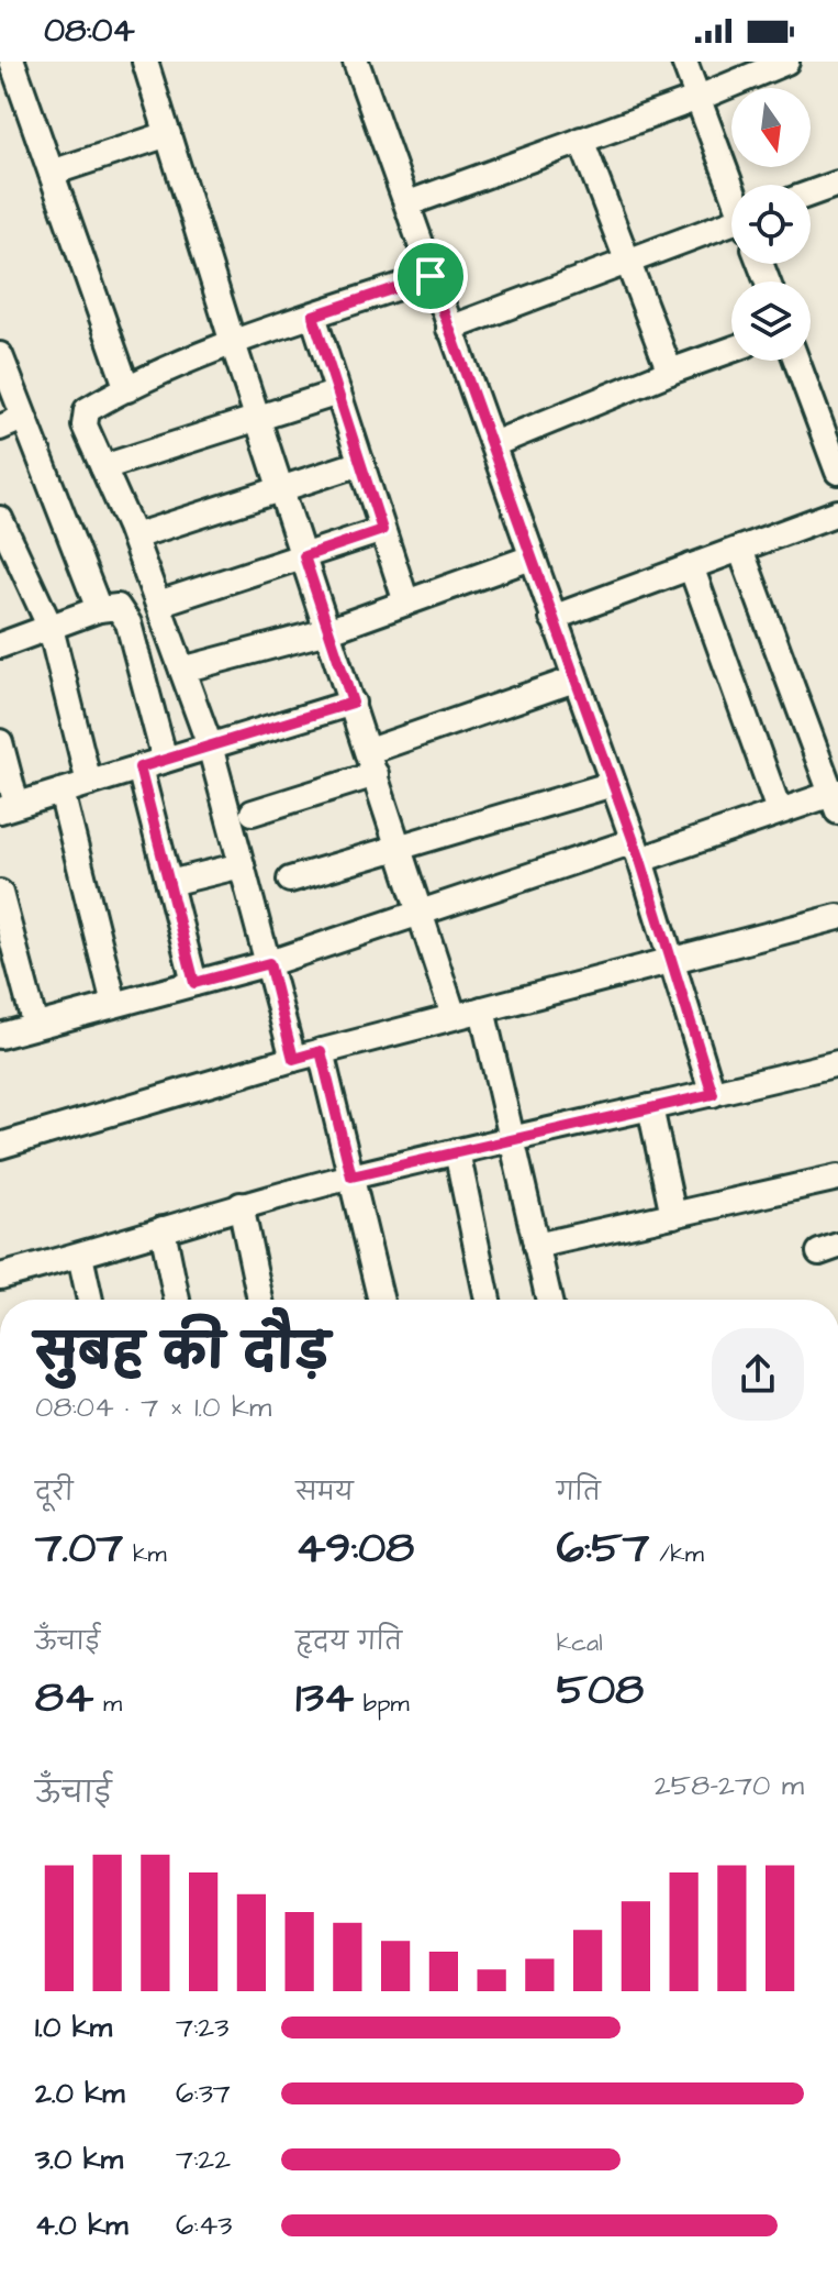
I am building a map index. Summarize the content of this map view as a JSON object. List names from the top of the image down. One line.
{"north":"bottom","page":{"status":"08:04","heading":["सुबह की दौड़","08:04 · 7 × 1.0 km"],"stats":[["दूरी","7.07 km"],["समय","49:08"],["गति","6:57 /km"],["ऊँचाई","84 m"],["हृदय गति","134 bpm"],["kcal","508"]],"chart":["ऊँचाई","258–270 m"],"list":[{"name":"1.0 km","note":"7:23"},{"name":"2.0 km","note":"6:37"},{"name":"3.0 km","note":"7:22"},{"name":"4.0 km","note":"6:43"}]}}
